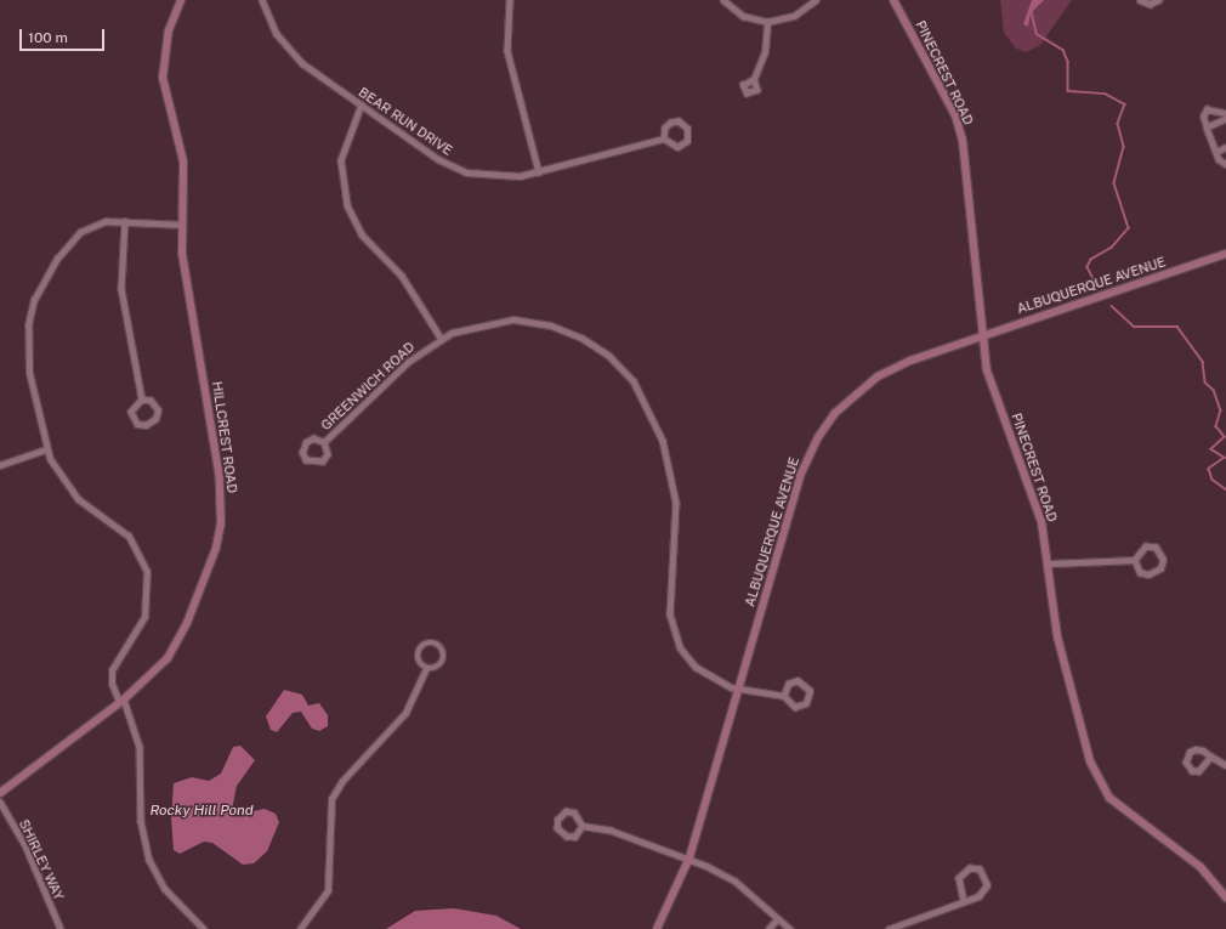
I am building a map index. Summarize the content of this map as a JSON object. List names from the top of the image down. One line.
{"streets":{"street":["PINECREST ROAD","BEAR RUN DRIVE","ALBUQUERQUE AVENUE","GREENWICH ROAD","HILLCREST ROAD","SHIRLEY WAY"]},"crossings":[["PINECREST ROAD","ALBUQUERQUE AVENUE"],["ALBUQUERQUE AVENUE","GREENWICH ROAD"]],"water":["Rocky Hill Pond"],"scale_bar":"100 m"}
